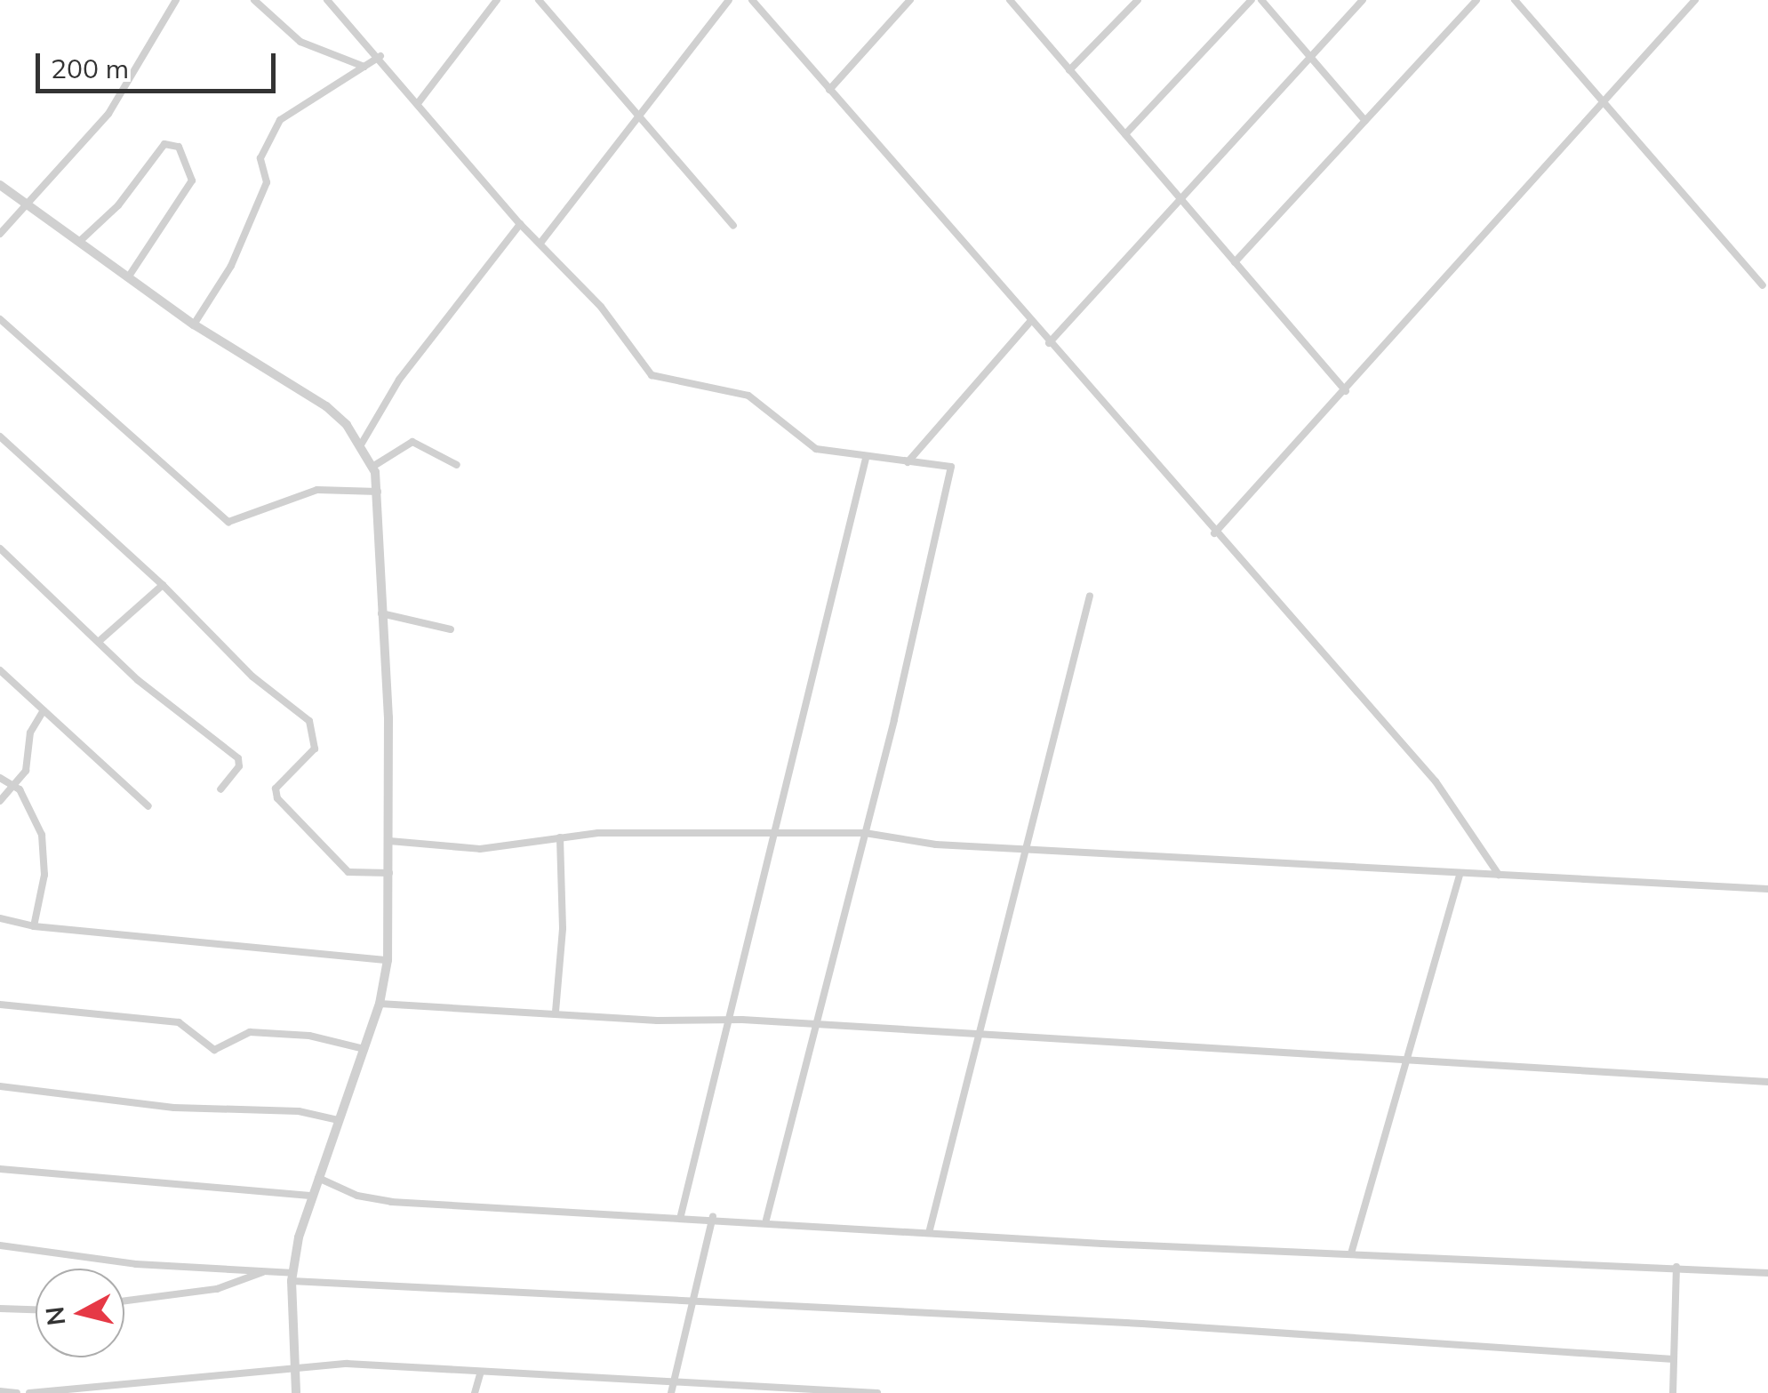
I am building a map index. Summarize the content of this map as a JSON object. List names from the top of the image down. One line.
{"scale_bar":"200 m","north":"left"}
